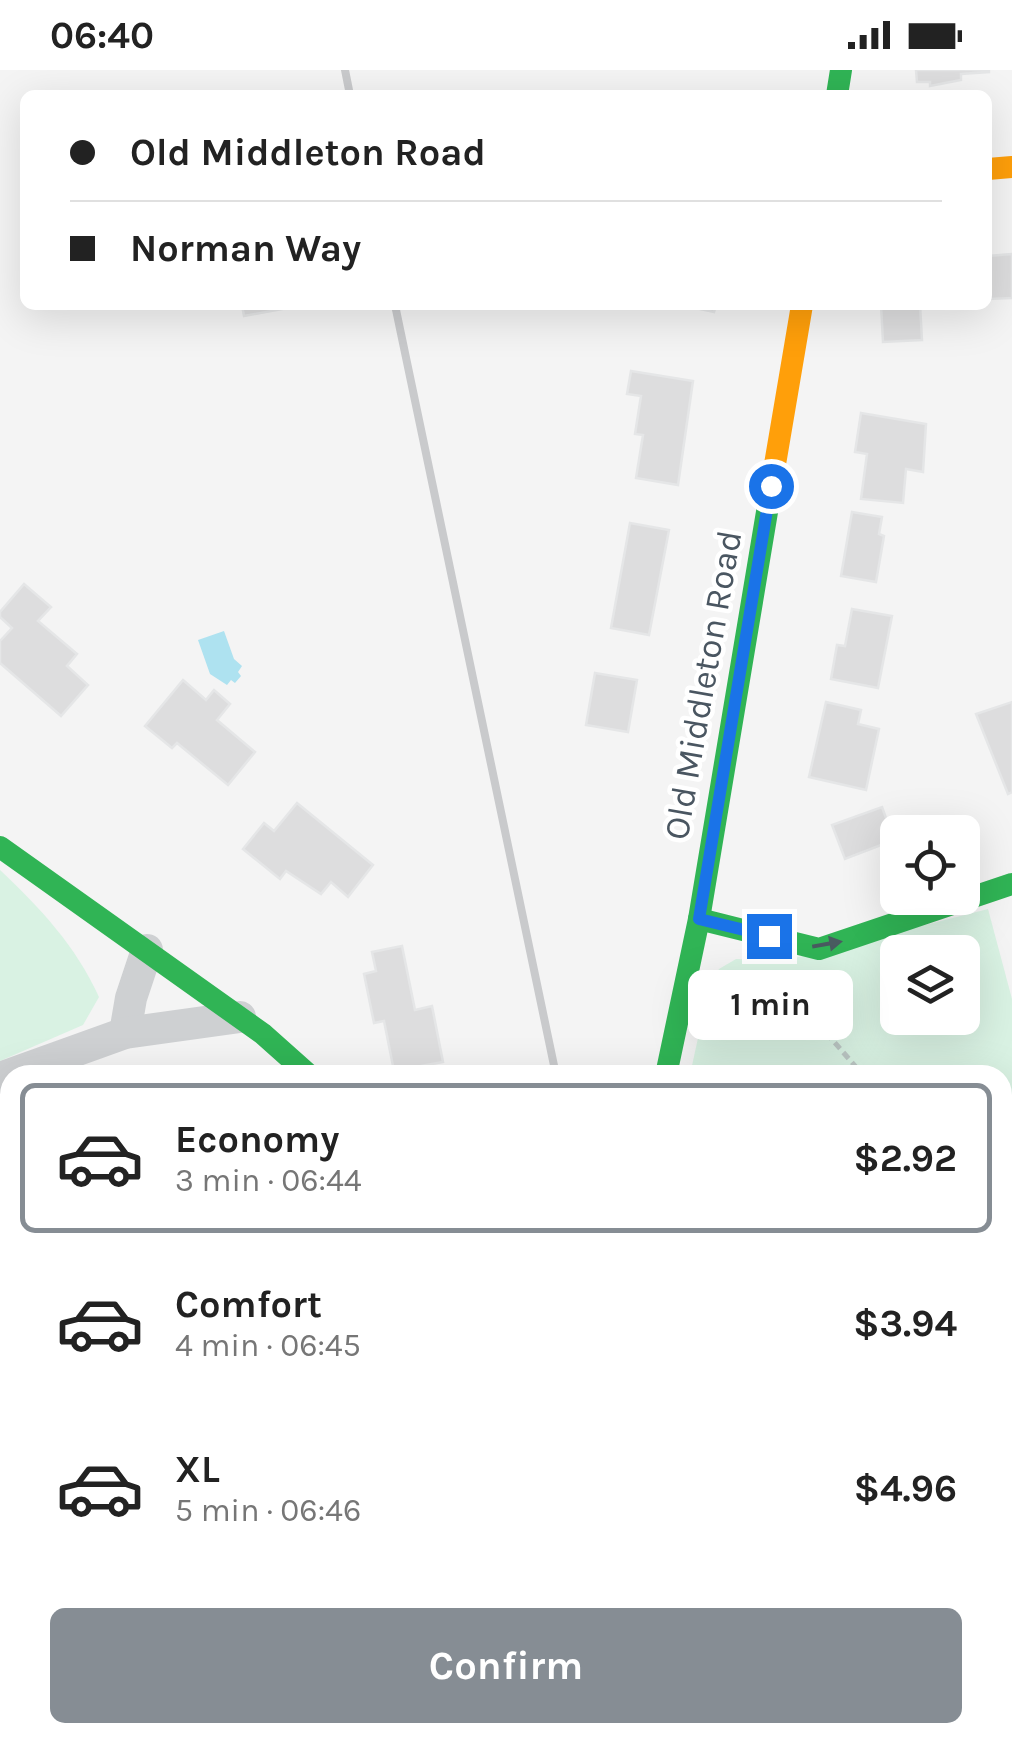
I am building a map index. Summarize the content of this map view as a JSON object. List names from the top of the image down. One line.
{"streets":{"street":["Old Middleton Road"]},"page":{"status":"06:40","banner":["Old Middleton Road","Norman Way"],"bubble":"1 min","list":[{"name":"Economy","note":"3 min · 06:44","value":"$2.92"},{"name":"Comfort","note":"4 min · 06:45","value":"$3.94"},{"name":"XL","note":"5 min · 06:46","value":"$4.96"}],"buttons":"Confirm"}}
